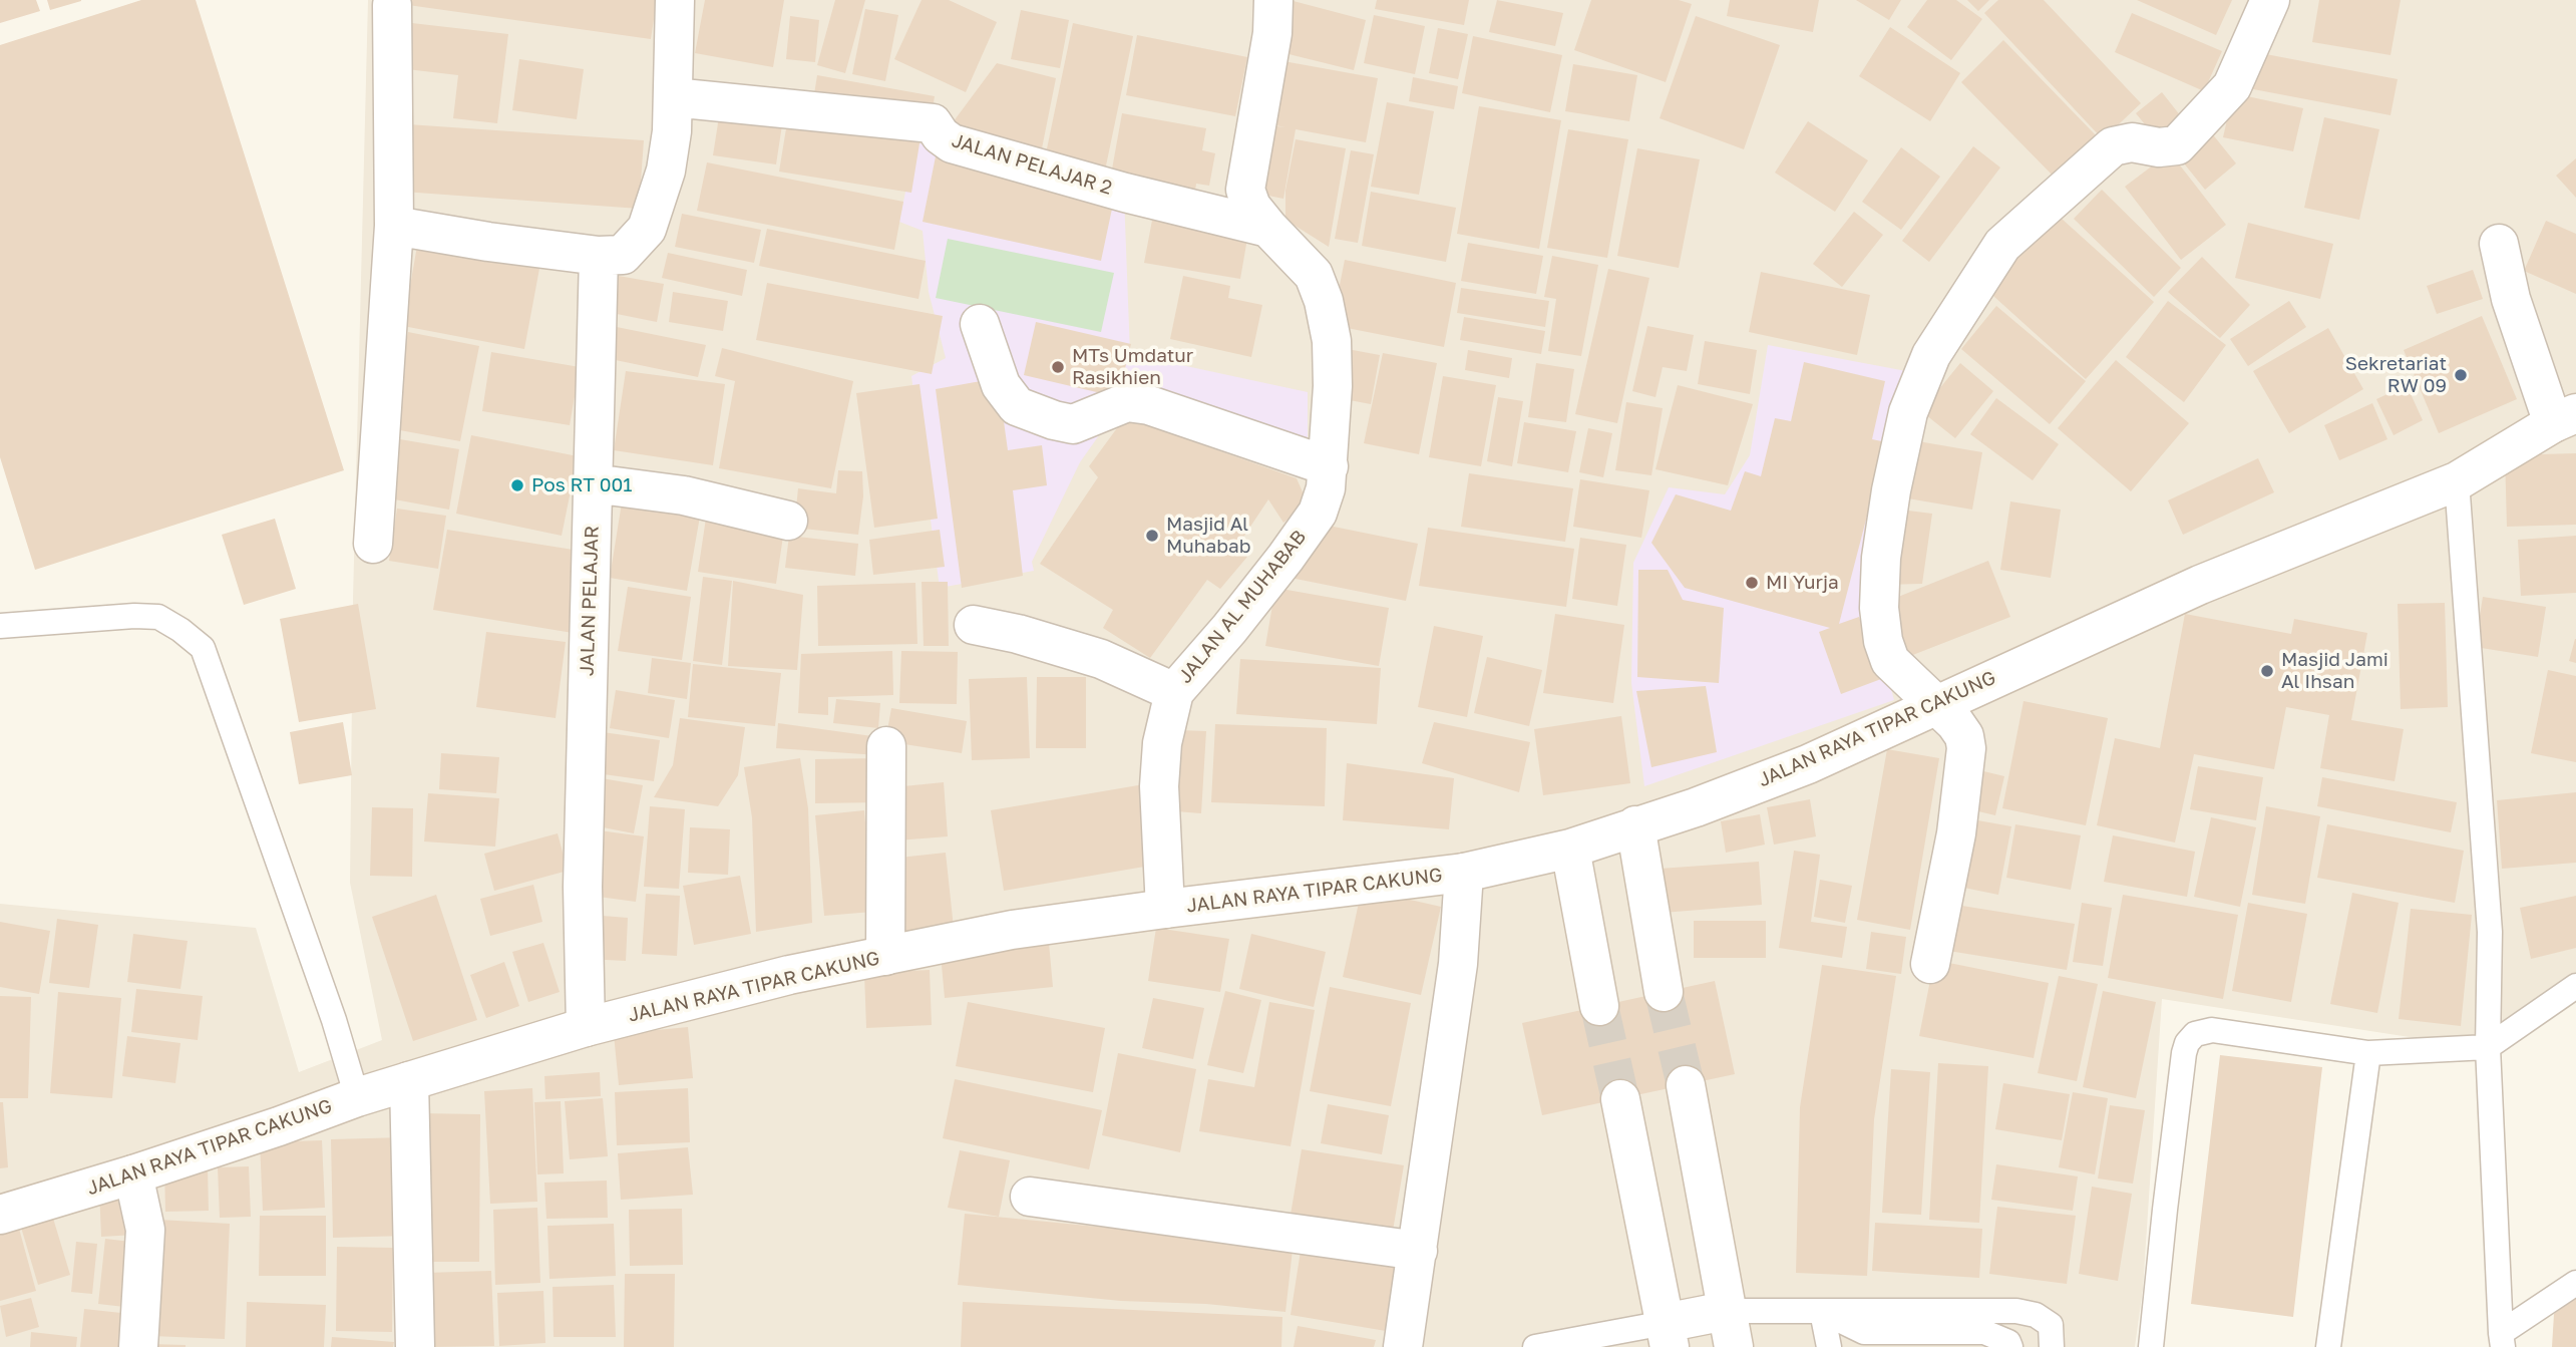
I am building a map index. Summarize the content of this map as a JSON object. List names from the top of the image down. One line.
{"streets":{"street":["JALAN PELAJAR 2","JALAN PELAJAR","JALAN AL MUHABAB","JALAN RAYA TIPAR CAKUNG"]},"crossings":[["JALAN PELAJAR 2","JALAN AL MUHABAB"],["JALAN PELAJAR","JALAN RAYA TIPAR CAKUNG"],["JALAN AL MUHABAB","JALAN RAYA TIPAR CAKUNG"]],"places":["MTs Umdatur Rasikhien","Sekretariat RW 09","Pos RT 001","Masjid Al Muhabab","MI Yurja","Masjid Jami Al Ihsan"]}
